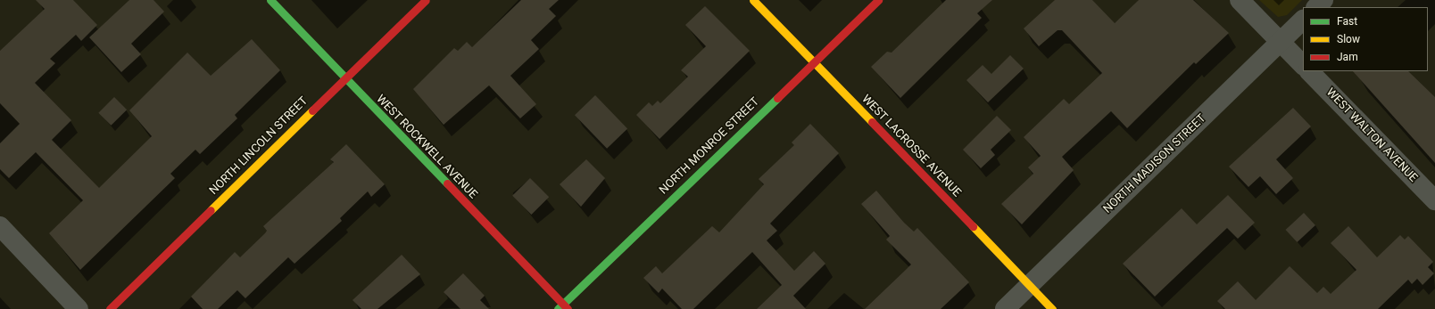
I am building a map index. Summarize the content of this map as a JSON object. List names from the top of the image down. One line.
{"streets":{"street":["WEST WALTON AVENUE","NORTH LINCOLN STREET","NORTH MONROE STREET","WEST LACROSSE AVENUE","WEST ROCKWELL AVENUE","NORTH MADISON STREET"]},"crossings":[["NORTH LINCOLN STREET","WEST ROCKWELL AVENUE"],["NORTH MONROE STREET","WEST LACROSSE AVENUE"],["NORTH MONROE STREET","WEST ROCKWELL AVENUE"],["WEST LACROSSE AVENUE","NORTH MADISON STREET"]],"legend":["Fast","Slow","Jam"]}
